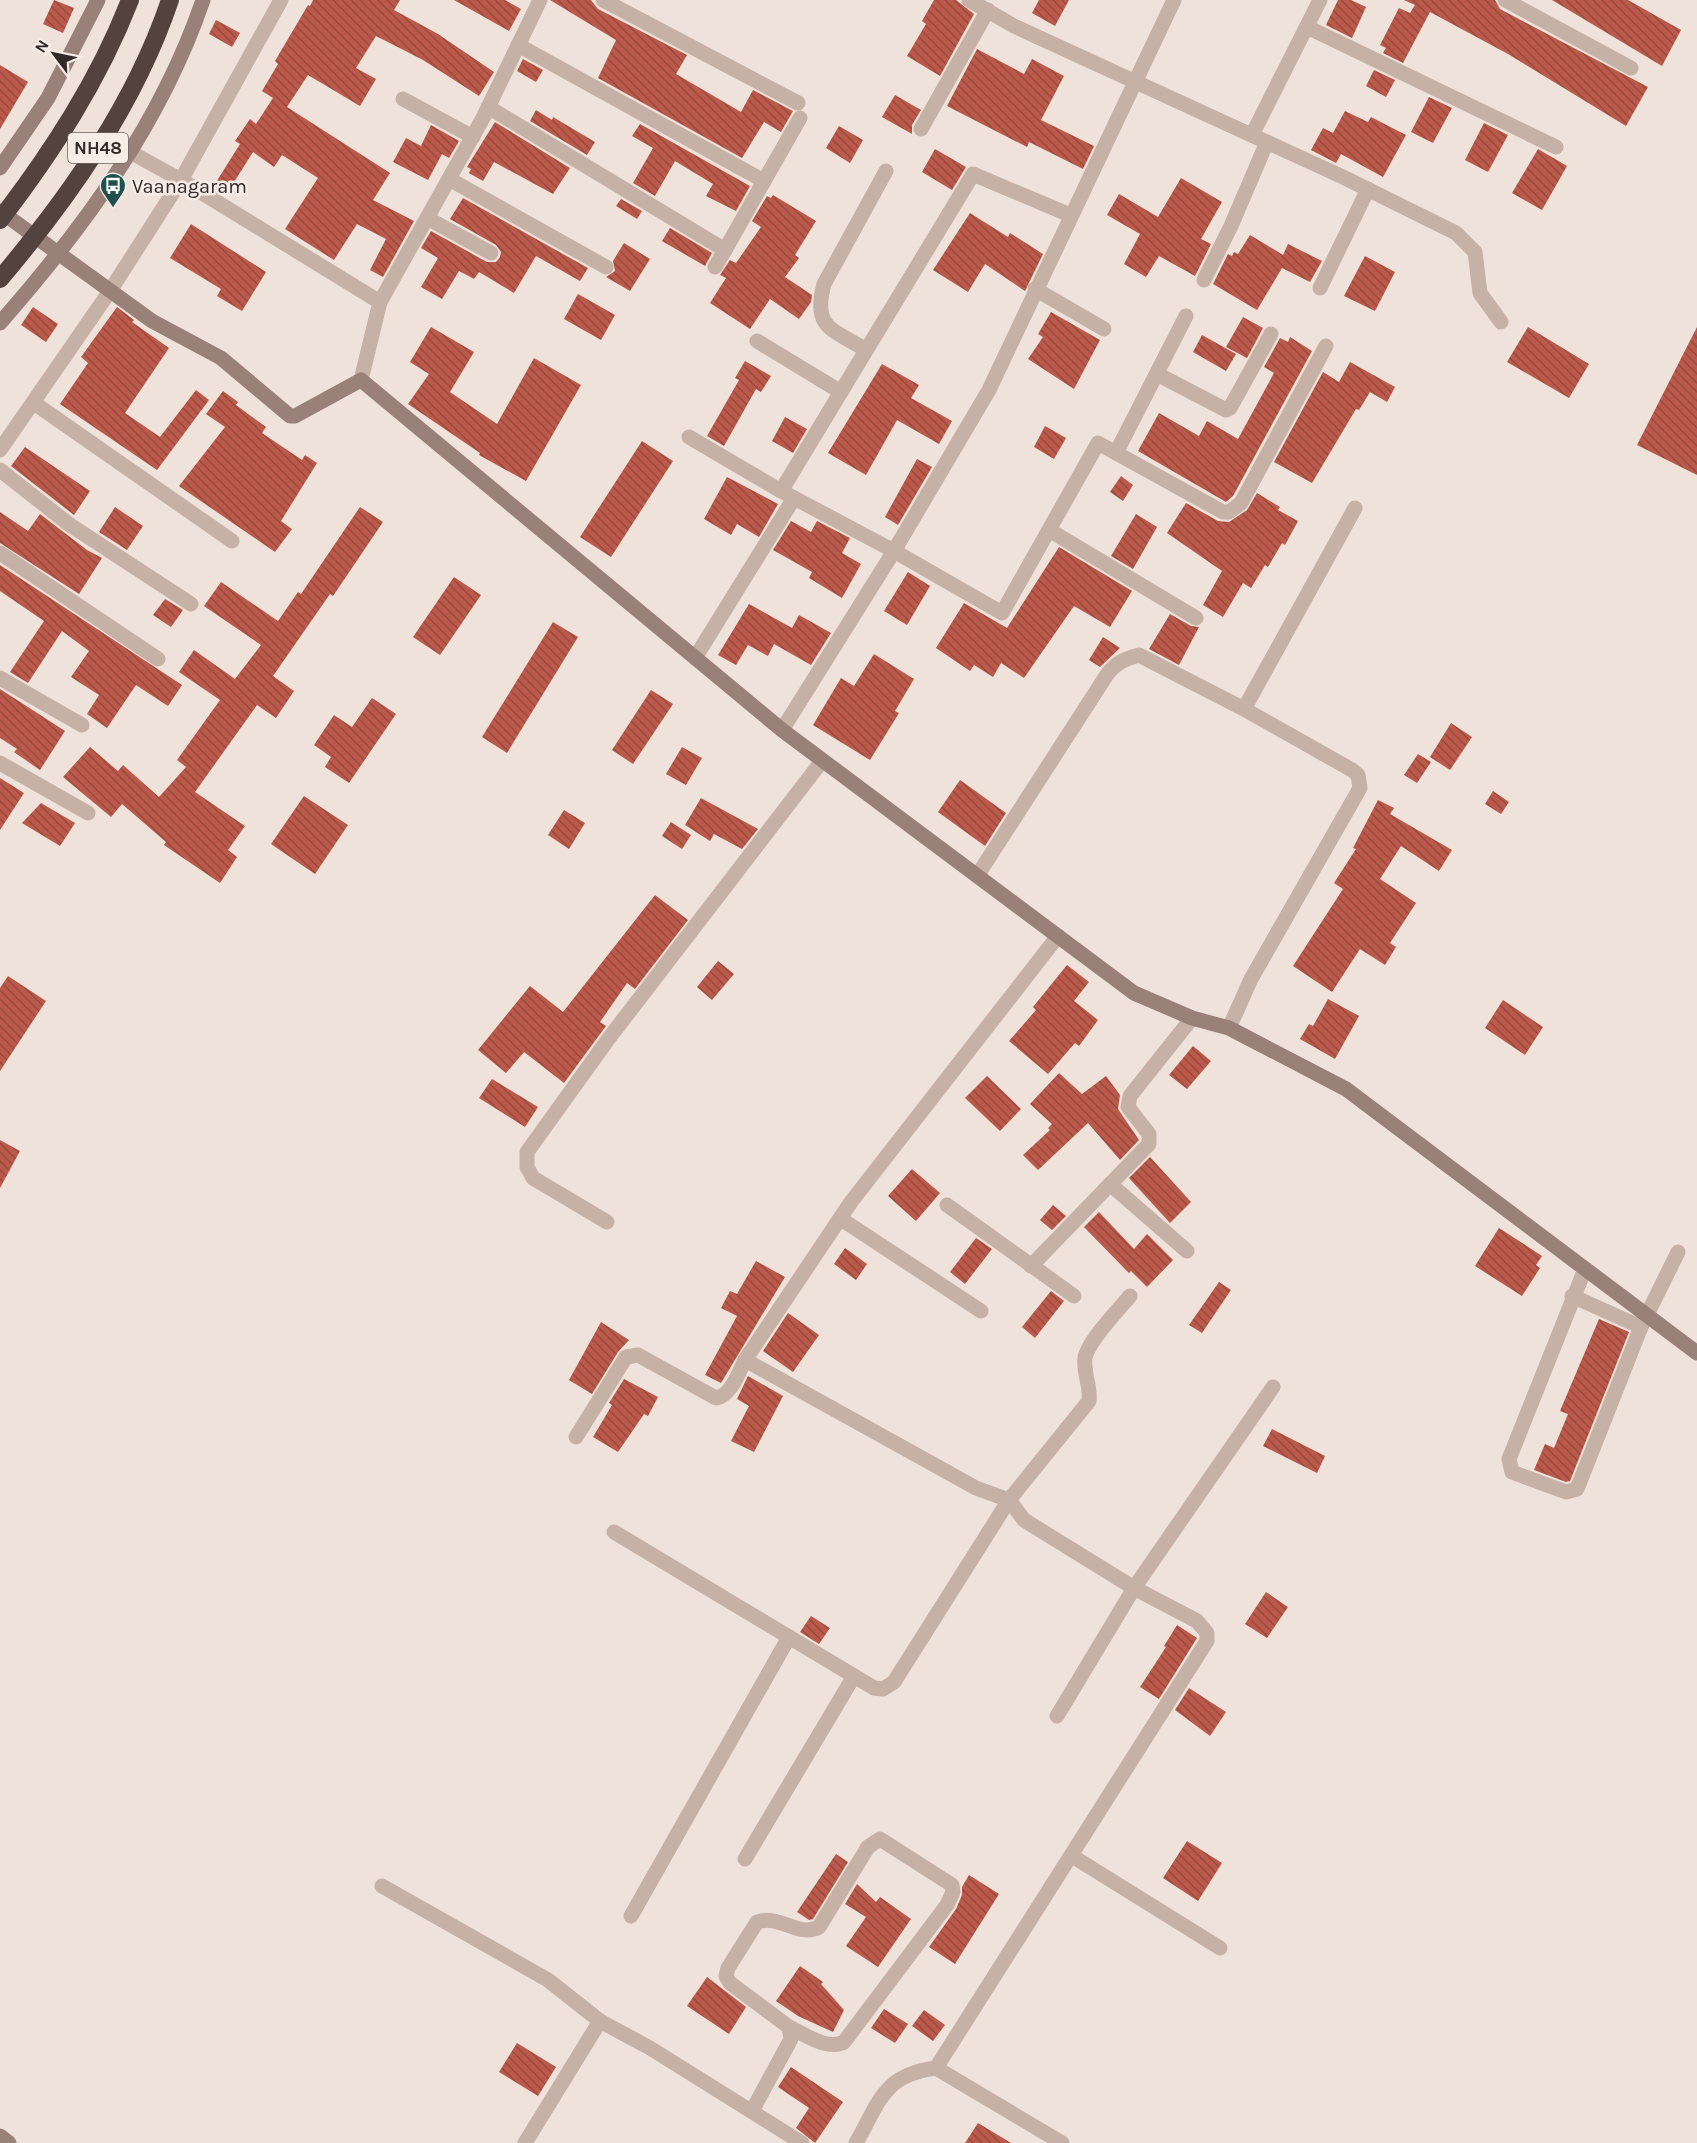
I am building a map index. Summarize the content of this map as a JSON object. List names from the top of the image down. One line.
{"streets":{"highway":["NH48"]},"places":{"bus stop":["Vaanagaram"]},"north":"top left"}
